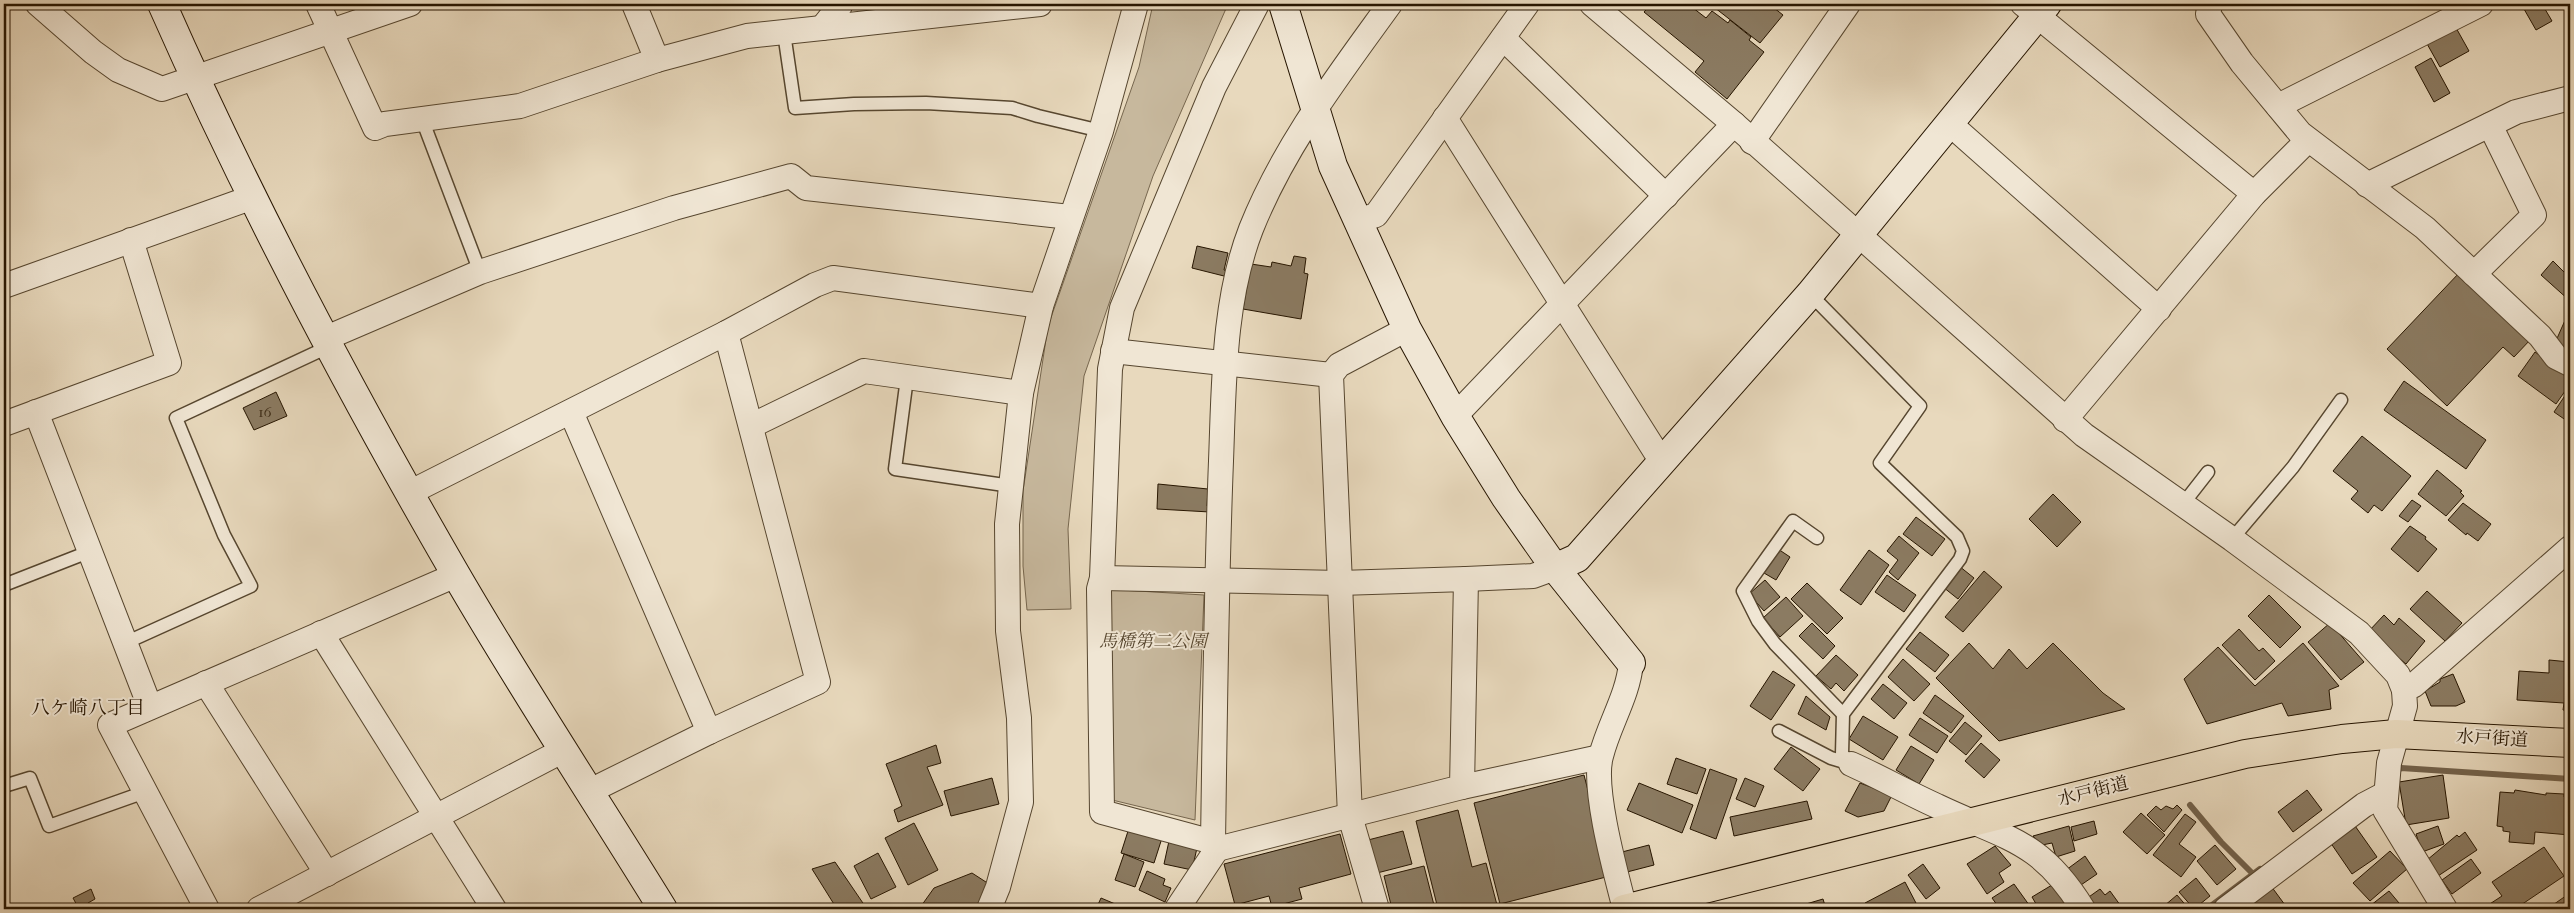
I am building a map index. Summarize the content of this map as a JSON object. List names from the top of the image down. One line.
{"streets":{"highway":["水戸街道"]},"districts":["八ケ崎八丁目"],"parks":["馬橋第二公園"],"house_numbers":["16"]}
